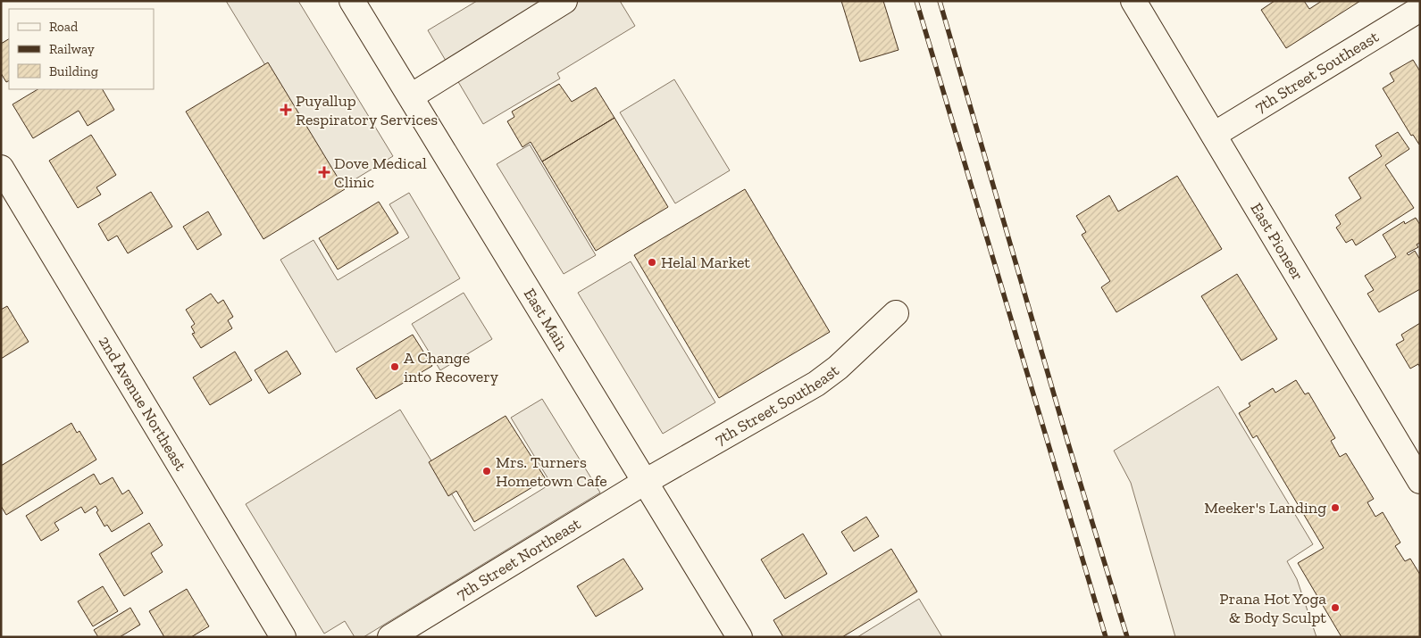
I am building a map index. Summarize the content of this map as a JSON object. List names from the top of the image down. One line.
{"streets":{"street":["7th Street Southeast","East Pioneer","East Main","2nd Avenue Northeast","7th Street Northeast"]},"crossings":[["7th Street Southeast","East Pioneer"],["7th Street Southeast","East Main"],["7th Street Southeast","7th Street Northeast"],["East Main","7th Street Northeast"]],"places":{"health":["Puyallup Respiratory Services","Dove Medical Clinic"],"other":["Helal Market","A Change into Recovery","Mrs. Turners Hometown Cafe","Meeker's Landing","Prana Hot Yoga & Body Sculpt"]},"legend":["Road","Railway","Building"]}
